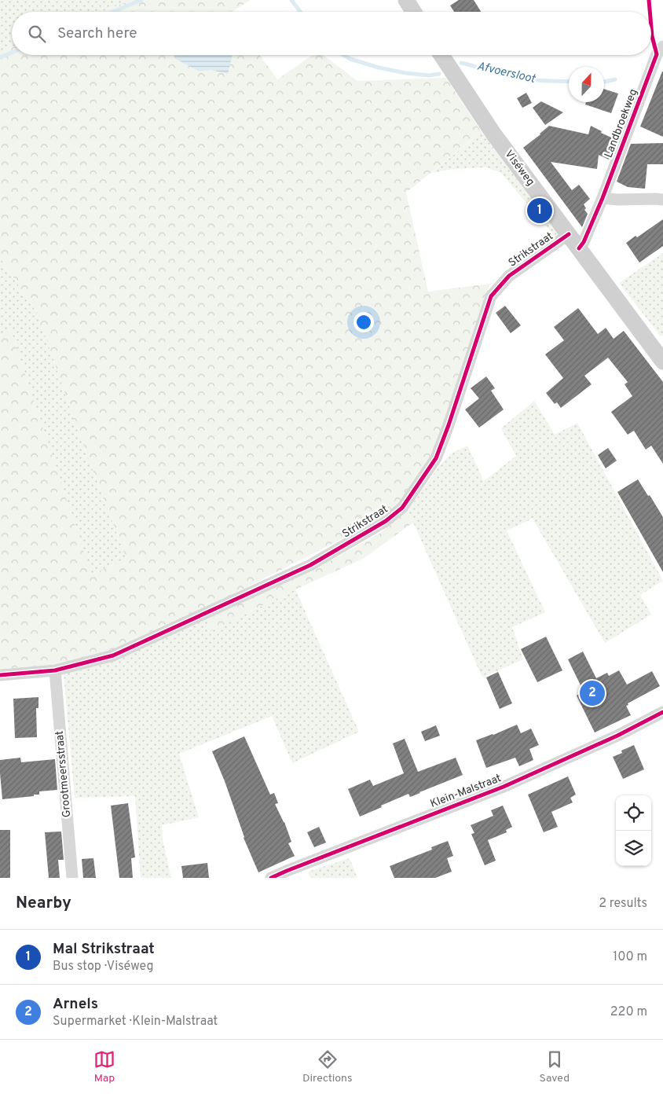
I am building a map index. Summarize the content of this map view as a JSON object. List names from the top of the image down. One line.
{"streets":{"main road":["Viséweg"],"street":["Landbroekweg","Strikstraat","Grootmeersstraat","Klein-Malstraat"]},"crossings":[["Landbroekweg","Viséweg"],["Viséweg","Strikstraat"],["Strikstraat","Grootmeersstraat"]],"water":["Afvoersloot"],"north":"top","page":{"search":"Search here","pins":["1","2"],"heading":["Nearby","2 results"],"list":[{"mark":"1","name":"Mal Strikstraat","note":"Bus stop · Viséweg","value":"100 m"},{"mark":"2","name":"Arnels","note":"Supermarket · Klein-Malstraat","value":"220 m"}],"nav":["Map","Directions","Saved"]}}
